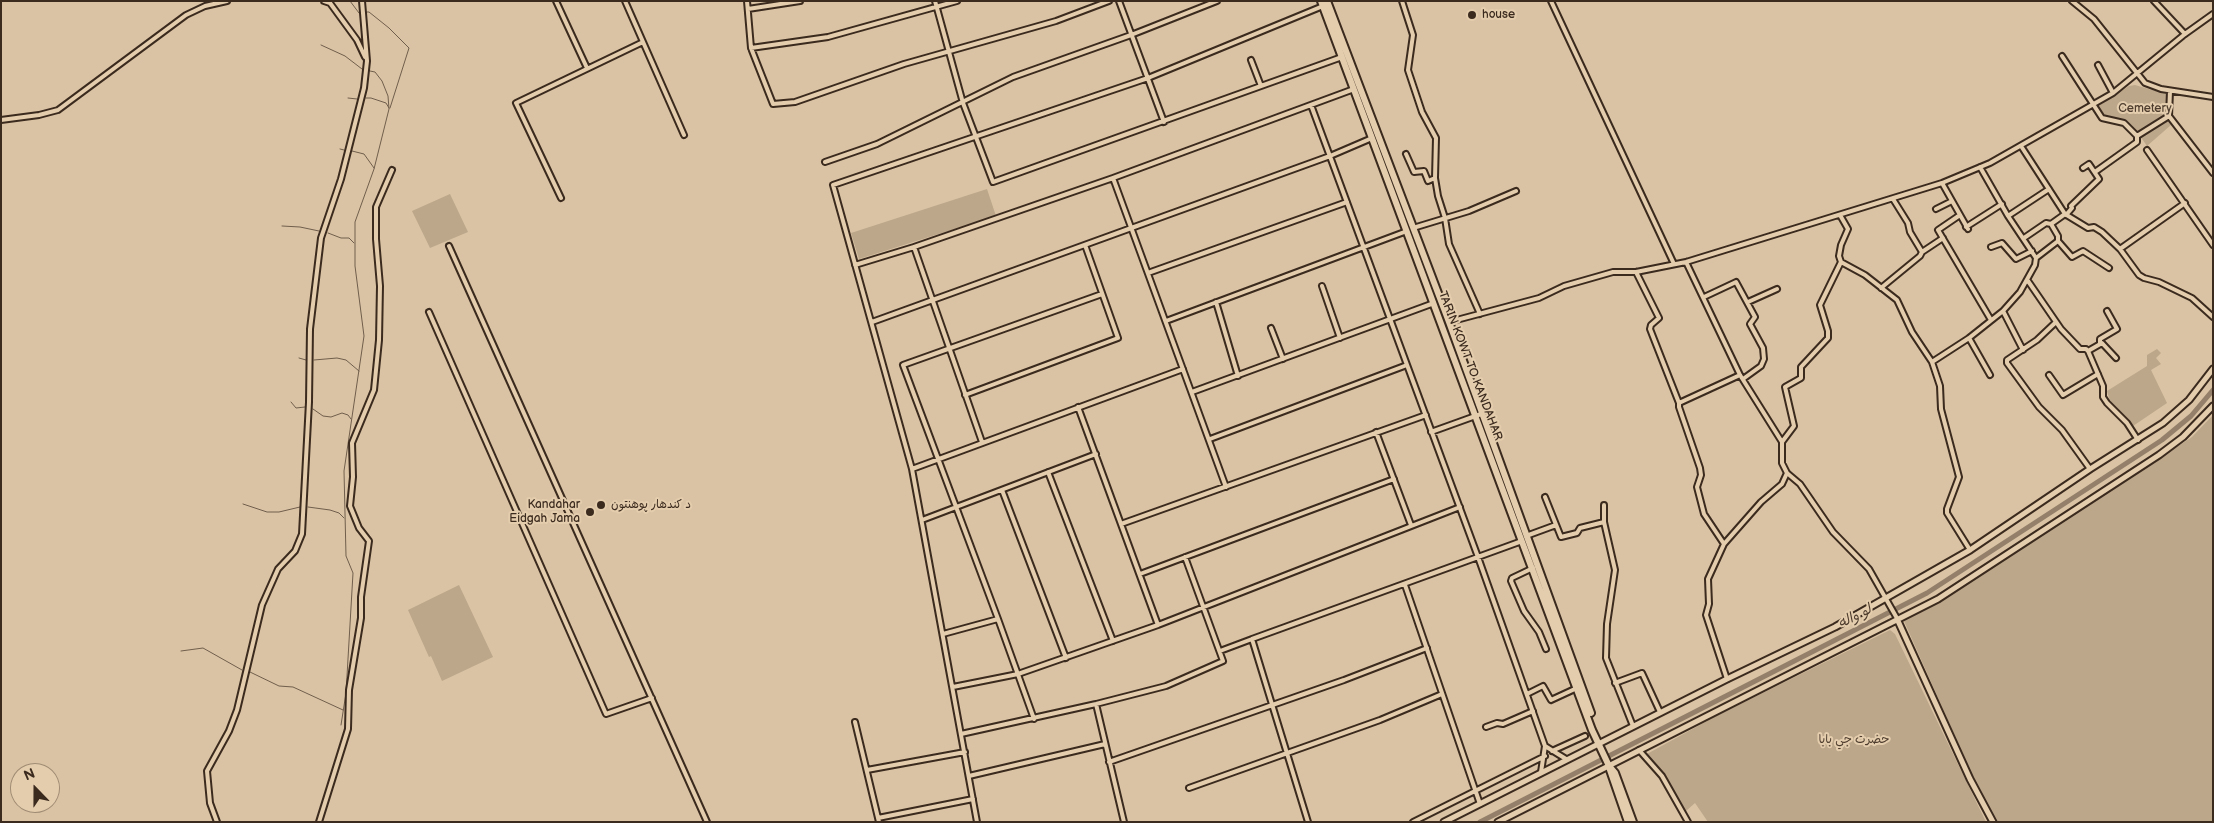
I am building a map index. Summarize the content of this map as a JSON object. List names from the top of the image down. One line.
{"streets":{"main road":["TARIN KOWT TO KANDAHAR"]},"water":["لو واله"],"parks":["Cemetery","حضرت جي بابا"],"places":["house","د کندهار پوهنتون","Kandahar Eidgah Jama"],"north":"top"}
